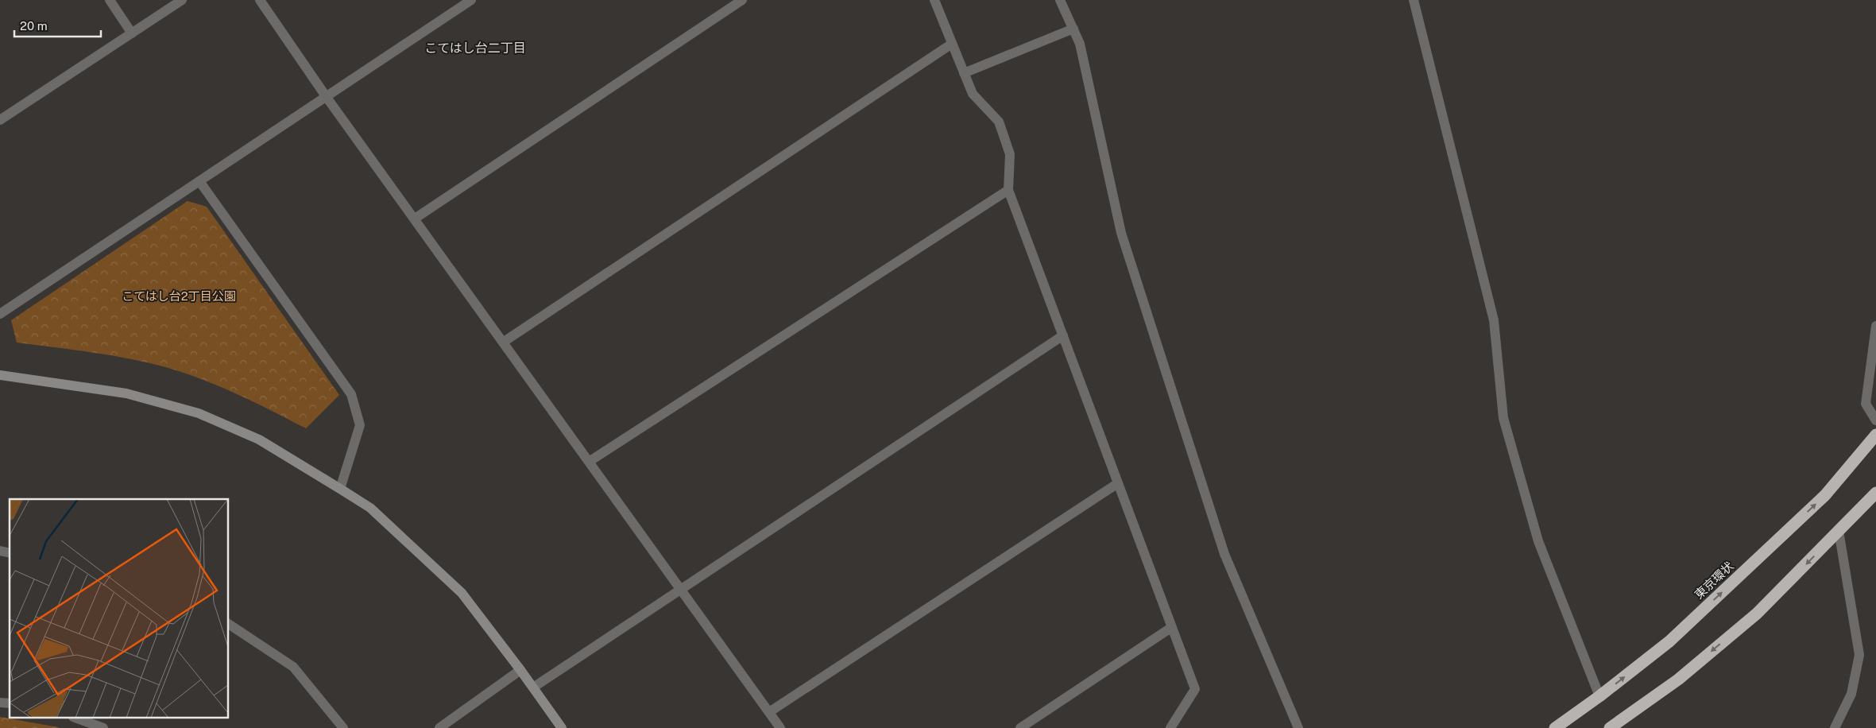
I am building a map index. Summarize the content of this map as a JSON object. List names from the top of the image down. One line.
{"streets":{"highway":["東京環状"]},"districts":["こてはし台二丁目"],"parks":["こてはし台2丁目公園"],"scale_bar":"20 m"}
